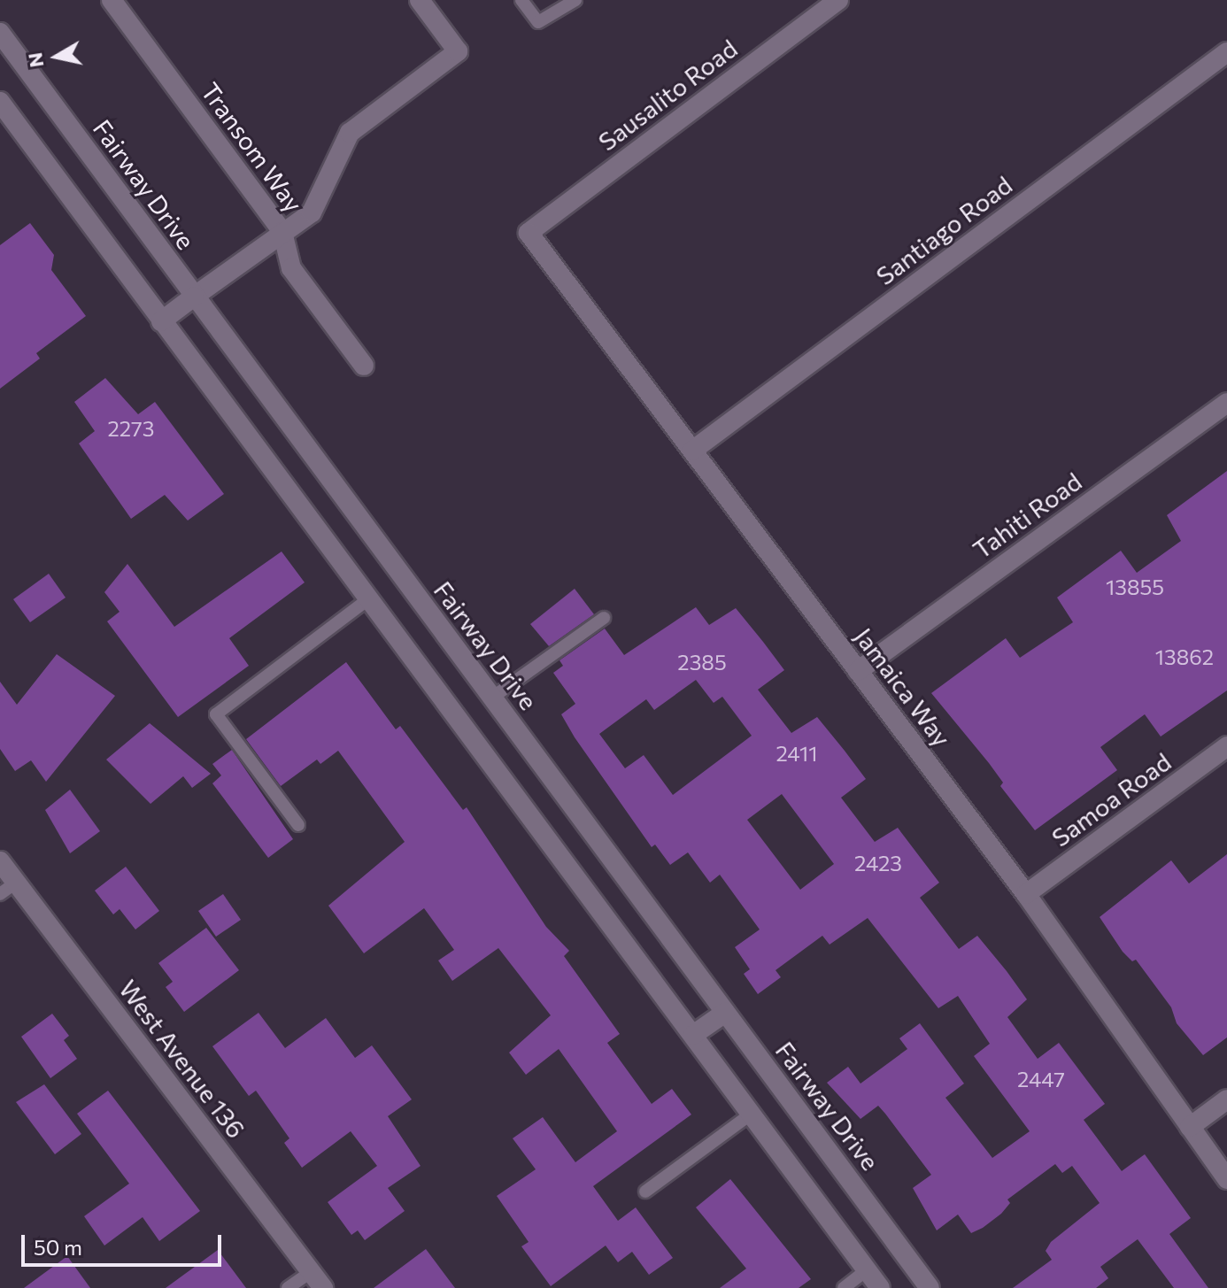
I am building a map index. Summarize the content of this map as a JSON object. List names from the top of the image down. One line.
{"streets":{"street":["Sausalito Road","Transom Way","Fairway Drive","Santiago Road","Tahiti Road","Jamaica Way","Samoa Road","West Avenue 136"]},"crossings":[["Sausalito Road","Jamaica Way"],["Santiago Road","Jamaica Way"],["Tahiti Road","Jamaica Way"],["Jamaica Way","Samoa Road"]],"house_numbers":["2273","13855","13862","2385","2411","2423","2447"],"scale_bar":"50 m","north":"left"}
